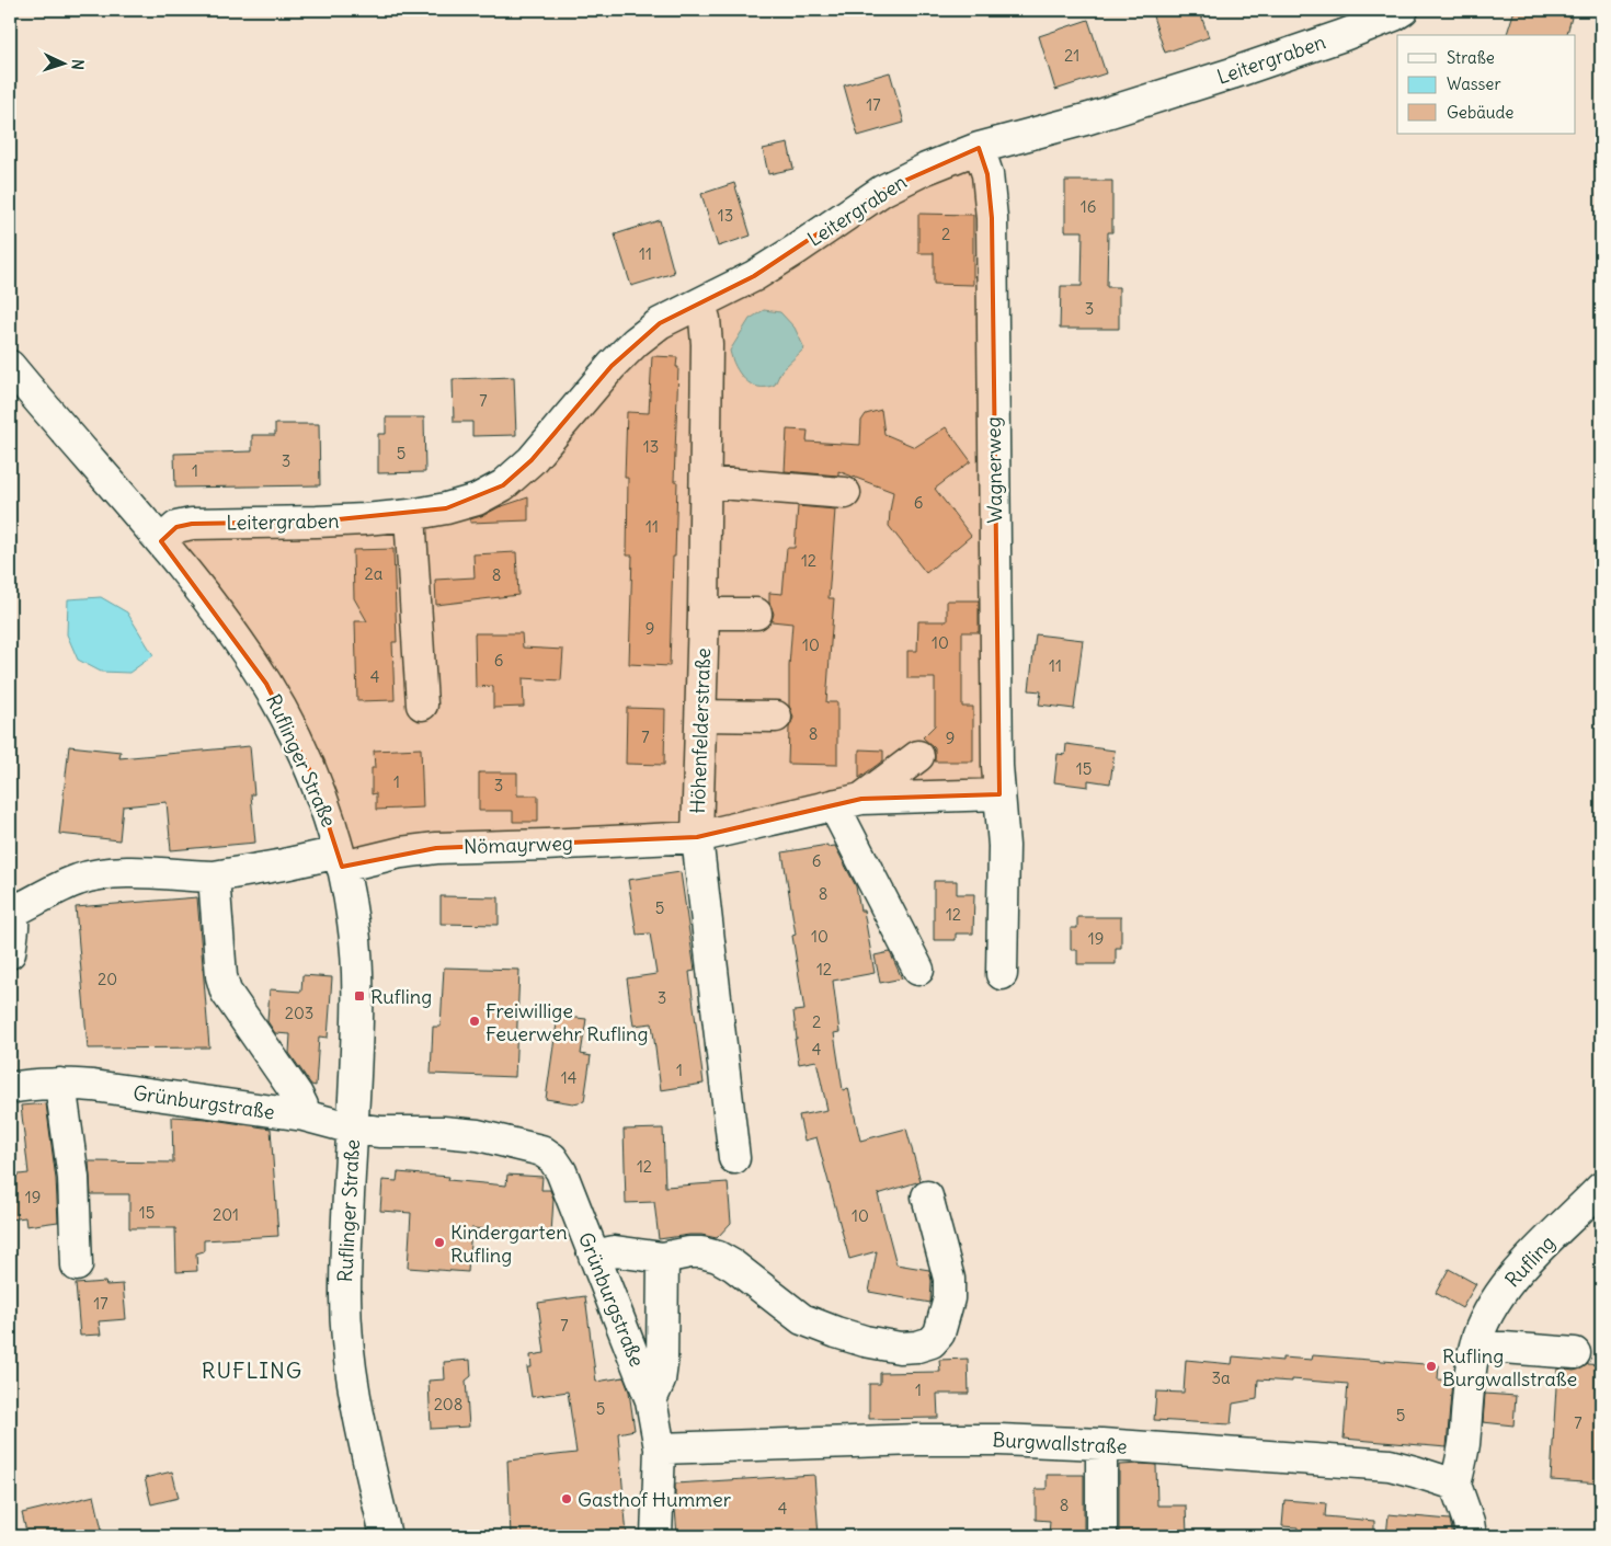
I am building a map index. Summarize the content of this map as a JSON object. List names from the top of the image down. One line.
{"streets":{"street":["Leitergraben","Wagnerweg","Höhenfelderstraße","Ruflinger Straße","Nömayrweg","Grünburgstraße","Rufling","Burgwallstraße"]},"crossings":[["Leitergraben","Wagnerweg"],["Leitergraben","Höhenfelderstraße"],["Leitergraben","Ruflinger Straße"],["Höhenfelderstraße","Nömayrweg"],["Ruflinger Straße","Nömayrweg"],["Ruflinger Straße","Grünburgstraße"],["Grünburgstraße","Burgwallstraße"]],"districts":["RUFLING"],"places":{"transit":["Rufling"],"other":["Freiwillige Feuerwehr Rufling","Kindergarten Rufling","Rufling Burgwallstraße","Gasthof Hummer"]},"house_numbers":["21","17","16","13","2","11","3","7","13","5","3","1","6","11","12","2a","8","9","10","10","6","11","4","8","7","9","15","1","3","6","8","5","12","10","19","12","20","3","203","2","4","1","14","12","19","15","201","10","17","7","3a","1","208","5","5","7","8","4"],"legend":["Straße","Wasser","Gebäude"],"north":"right"}
